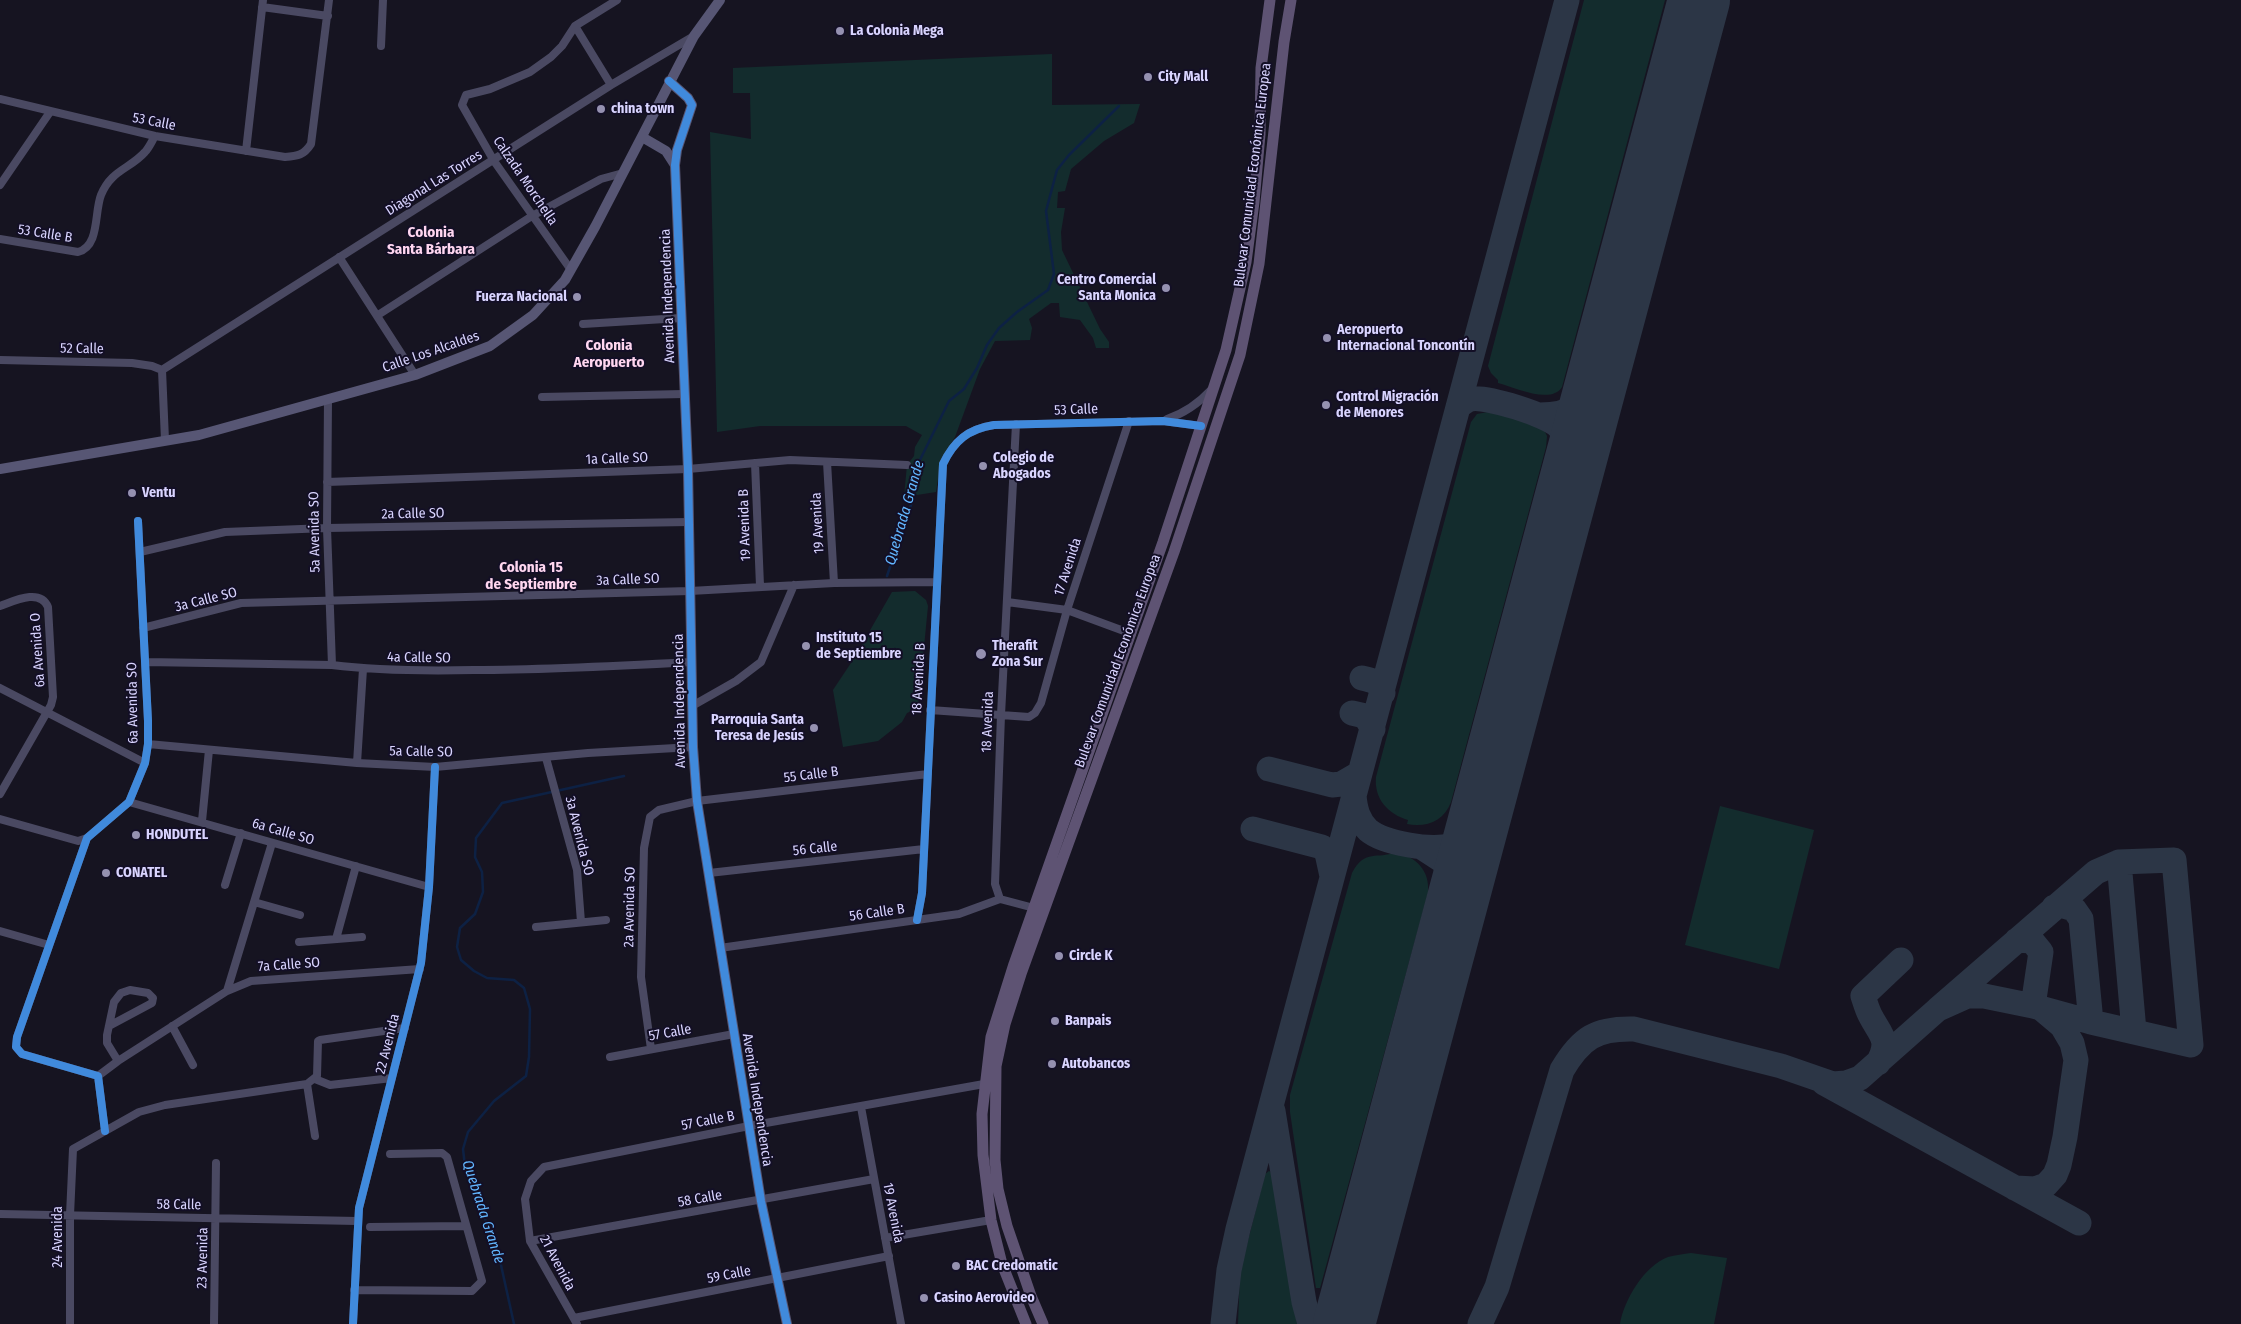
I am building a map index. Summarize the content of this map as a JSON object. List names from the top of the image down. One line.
{"streets":{"main road":["Bulevar Comunidad Económica Europea"],"street":["53 Calle","Calzada Morchella","Diagonal Las Torres","53 Calle B","Avenida Independencia","52 Calle","Calle Los Alcaldes","1a Calle SO","2a Calle SO","19 Avenida","19 Avenida B","5a Avenida SO","17 Avenida","3a Calle SO","6a Avenida O","4a Calle SO","18 Avenida B","6a Avenida SO","18 Avenida","5a Calle SO","55 Calle B","6a Calle SO","3a Avenida SO","56 Calle","2a Avenida SO","56 Calle B","7a Calle SO","57 Calle","22 Avenida","57 Calle B","58 Calle","24 Avenida","23 Avenida","21 Avenida","59 Calle"]},"crossings":[["53 Calle","Bulevar Comunidad Económica Europea"],["53 Calle","53 Calle B"],["53 Calle","17 Avenida"],["53 Calle","18 Avenida B"],["53 Calle","18 Avenida"],["Bulevar Comunidad Económica Europea","57 Calle B"],["Calzada Morchella","Diagonal Las Torres"],["Calzada Morchella","Calle Los Alcaldes"],["Diagonal Las Torres","52 Calle"],["Diagonal Las Torres","Calle Los Alcaldes"],["Avenida Independencia","Calle Los Alcaldes"],["Avenida Independencia","1a Calle SO"],["Avenida Independencia","2a Calle SO"],["Avenida Independencia","3a Calle SO"],["Avenida Independencia","4a Calle SO"],["Avenida Independencia","5a Calle SO"],["Avenida Independencia","55 Calle B"],["Avenida Independencia","56 Calle"],["Avenida Independencia","2a Avenida SO"],["Avenida Independencia","56 Calle B"],["Avenida Independencia","57 Calle"],["Avenida Independencia","57 Calle B"],["Avenida Independencia","58 Calle"],["Avenida Independencia","59 Calle"],["Calle Los Alcaldes","5a Avenida SO"],["1a Calle SO","19 Avenida"],["1a Calle SO","19 Avenida B"],["1a Calle SO","5a Avenida SO"],["2a Calle SO","5a Avenida SO"],["2a Calle SO","6a Avenida SO"],["19 Avenida","3a Calle SO"],["19 Avenida","57 Calle B"],["19 Avenida","58 Calle"],["19 Avenida","59 Calle"],["19 Avenida B","3a Calle SO"],["5a Avenida SO","3a Calle SO"],["5a Avenida SO","4a Calle SO"],["17 Avenida","18 Avenida"],["3a Calle SO","18 Avenida B"],["3a Calle SO","6a Avenida SO"],["4a Calle SO","6a Avenida SO"],["18 Avenida B","55 Calle B"],["18 Avenida B","56 Calle"],["18 Avenida B","56 Calle B"],["6a Avenida SO","5a Calle SO"],["6a Avenida SO","6a Calle SO"],["18 Avenida","56 Calle B"],["5a Calle SO","3a Avenida SO"],["5a Calle SO","22 Avenida"],["55 Calle B","2a Avenida SO"],["6a Calle SO","22 Avenida"],["2a Avenida SO","57 Calle"],["7a Calle SO","22 Avenida"],["22 Avenida","58 Calle"],["57 Calle B","21 Avenida"],["58 Calle","24 Avenida"],["58 Calle","23 Avenida"],["58 Calle","21 Avenida"],["21 Avenida","59 Calle"]],"districts":["Colonia Santa Bárbara","Colonia Aeropuerto","Colonia 15 de Septiembre"],"water":["Quebrada Grande"],"places":["La Colonia Mega","City Mall","china town","Centro Comercial Santa Monica","Fuerza Nacional","Aeropuerto Internacional Toncontín","Control Migración de Menores","Colegio de Abogados","Ventu","Instituto 15 de Septiembre","Therafit Zona Sur","Parroquia Santa Teresa de Jesús","HONDUTEL","CONATEL","Circle K","Banpais","Autobancos","BAC Credomatic","Casino Aerovideo"]}
